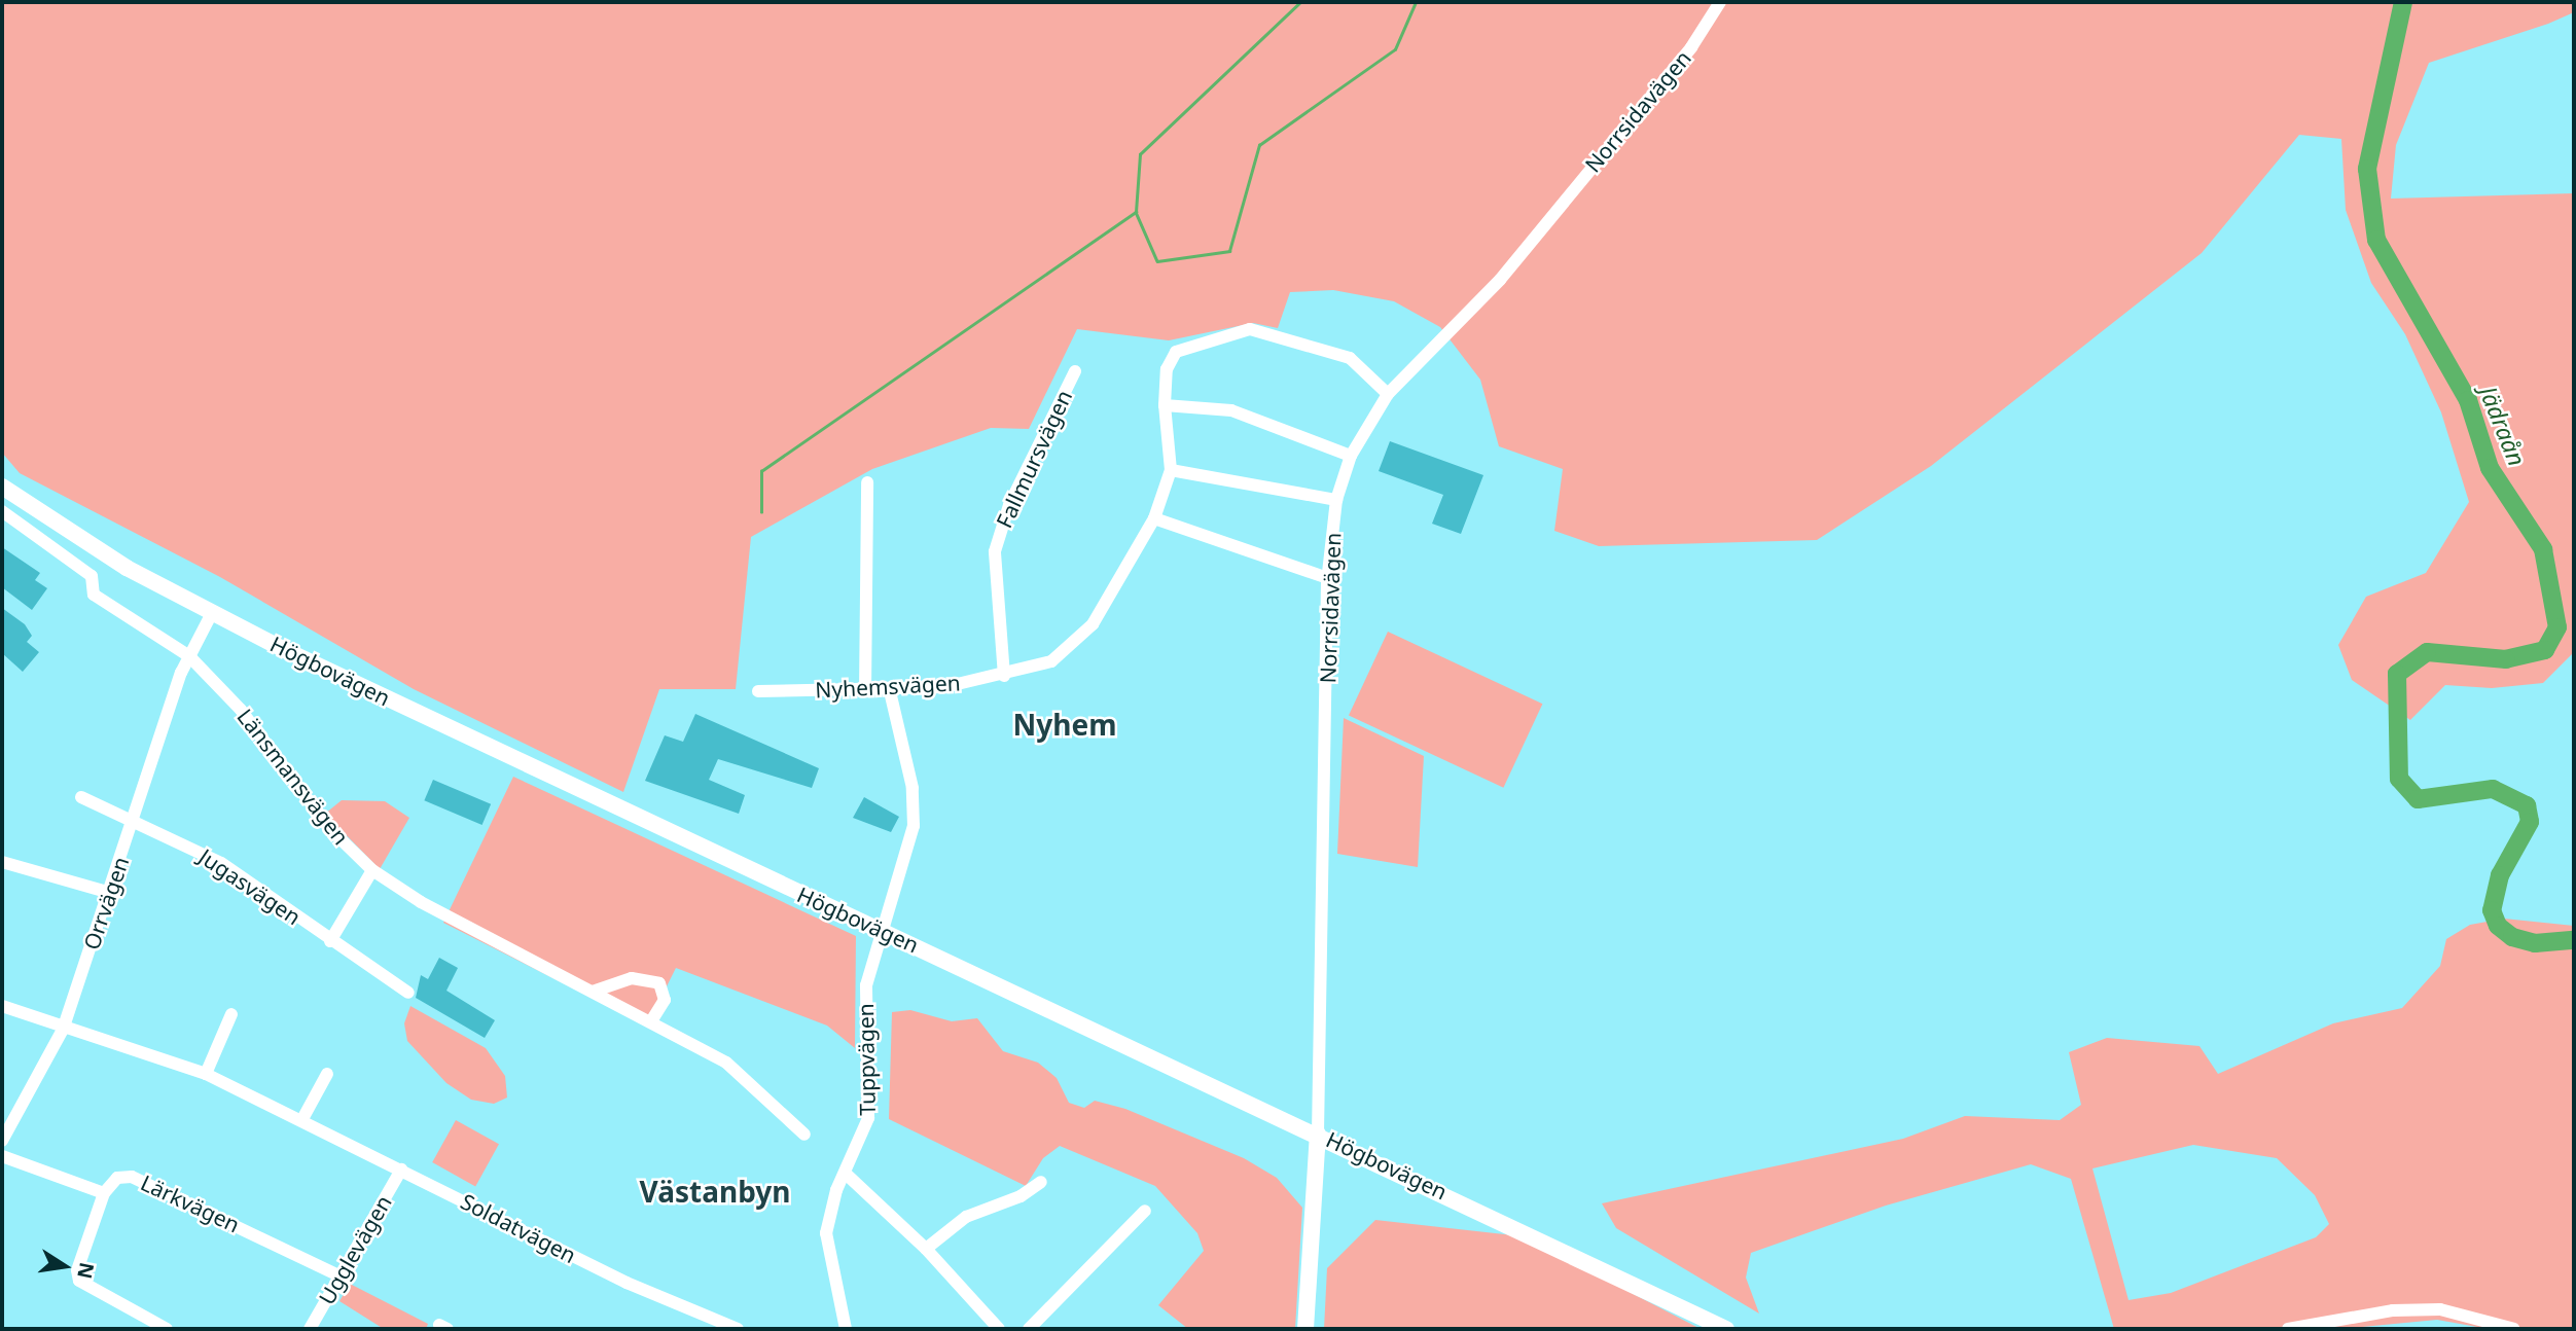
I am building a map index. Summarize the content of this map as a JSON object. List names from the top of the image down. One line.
{"streets":{"main road":["Högbovägen"],"street":["Norrsidavägen","Fallmursvägen","Nyhemsvägen","Länsmansvägen","Jugasvägen","Orrvägen","Tuppvägen","Lärkvägen","Soldatvägen","Ugglevägen"]},"crossings":[["Norrsidavägen","Högbovägen"],["Fallmursvägen","Nyhemsvägen"],["Högbovägen","Orrvägen"],["Högbovägen","Tuppvägen"],["Nyhemsvägen","Tuppvägen"],["Länsmansvägen","Orrvägen"],["Jugasvägen","Orrvägen"],["Orrvägen","Soldatvägen"],["Lärkvägen","Ugglevägen"],["Soldatvägen","Ugglevägen"]],"districts":["Nyhem","Västanbyn"],"water":["Jädraån"],"north":"right"}
